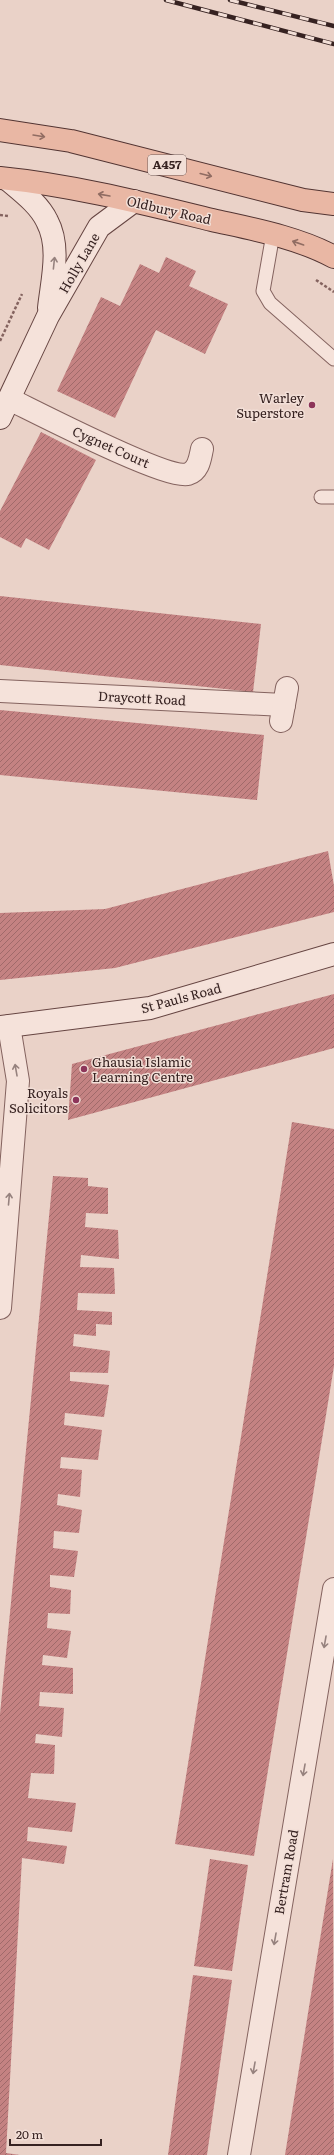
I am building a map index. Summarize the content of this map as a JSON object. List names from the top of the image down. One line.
{"streets":{"main road":["A457","Oldbury Road"],"street":["Holly Lane","Cygnet Court","Draycott Road","St Pauls Road","Bertram Road"]},"crossings":[["Oldbury Road","Holly Lane"],["Holly Lane","Cygnet Court"]],"one_way":["Holly Lane","Bertram Road"],"places":["Warley Superstore","Ghausia Islamic Learning Centre","Royals Solicitors"],"scale_bar":"20 m"}
